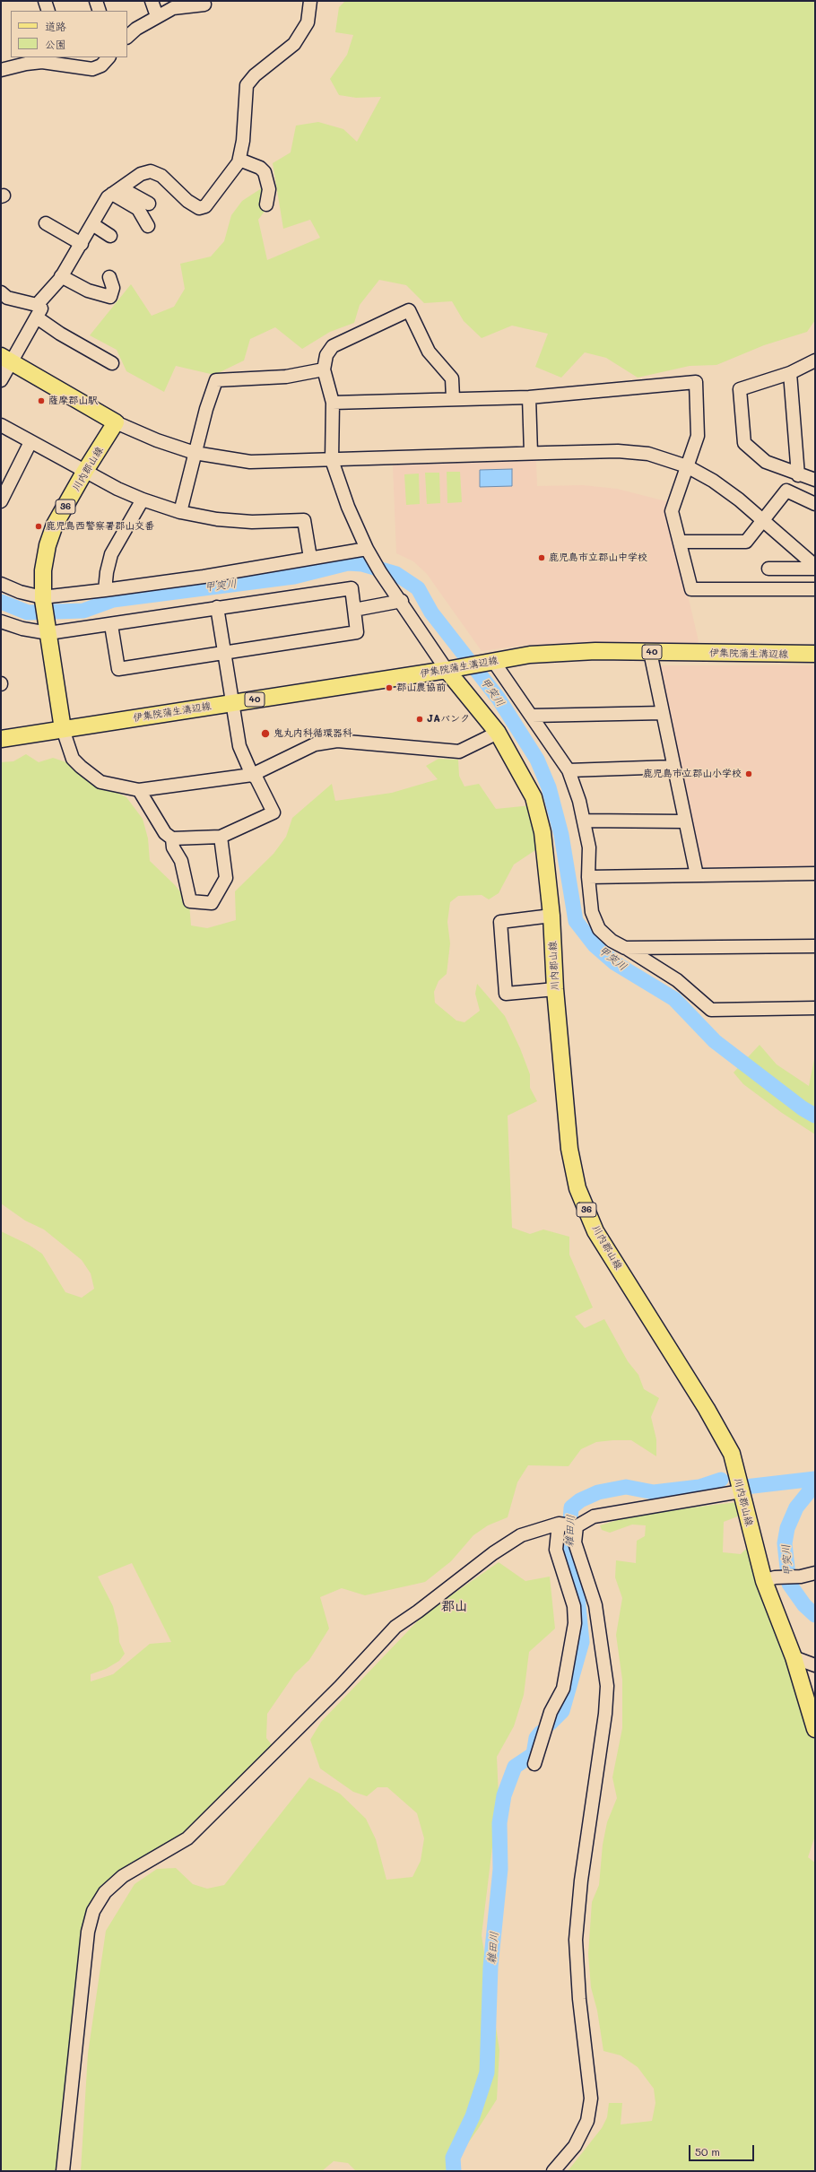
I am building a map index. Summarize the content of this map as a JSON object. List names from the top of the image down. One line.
{"streets":{"main road":["川内郡山線","36","40","伊集院蒲生溝辺線"]},"crossings":[["川内郡山線","伊集院蒲生溝辺線"]],"districts":["郡山"],"water":["甲突川","雑田川"],"places":["薩摩郡山駅","鹿児島西警察署郡山交番","鹿児島市立郡山中学校","郡山農協前","JAバンク","鬼丸内科循環器科","鹿児島市立郡山小学校"],"legend":["道路","公園"],"scale_bar":"50 m"}
